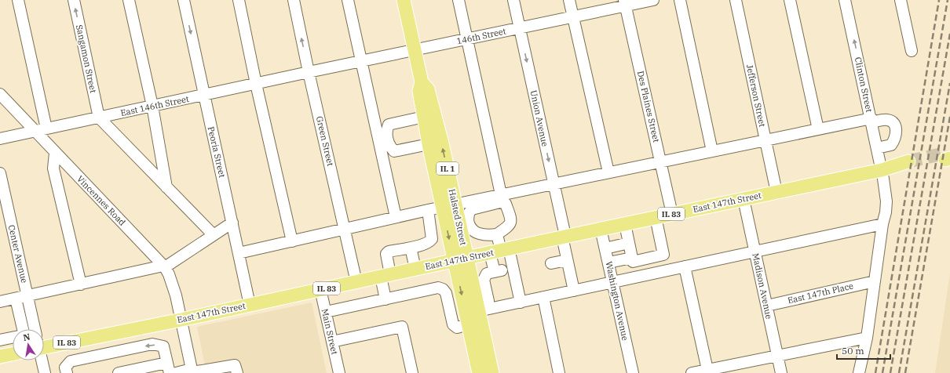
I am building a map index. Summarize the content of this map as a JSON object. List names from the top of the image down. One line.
{"streets":{"main road":["IL 1","East 147th Street","IL 83","Halsted Street"],"street":["146th Street","Sangamon Street","Clinton Street","Jefferson Street","East 146th Street","Des Plaines Street","Union Avenue","Green Street","Peoria Street","Vincennes Road","Center Avenue","Madison Avenue","East 147th Place","Washington Avenue","Main Street"]},"crossings":[["146th Street","East 146th Street"],["146th Street","Des Plaines Street"],["146th Street","Union Avenue"],["146th Street","Green Street"],["146th Street","Halsted Street"],["Sangamon Street","East 146th Street"],["Clinton Street","East 147th Street"],["Clinton Street","East 147th Place"],["Jefferson Street","East 147th Street"],["East 146th Street","Green Street"],["East 146th Street","Peoria Street"],["East 146th Street","Vincennes Road"],["Des Plaines Street","East 147th Street"],["Union Avenue","East 147th Street"],["Green Street","East 147th Street"],["Peoria Street","East 147th Street"],["Vincennes Road","East 147th Street"],["East 147th Street","Halsted Street"],["East 147th Street","Madison Avenue"],["East 147th Street","Washington Avenue"],["East 147th Street","Main Street"],["Madison Avenue","East 147th Place"]],"scale_bar":"50 m","north":"top"}
